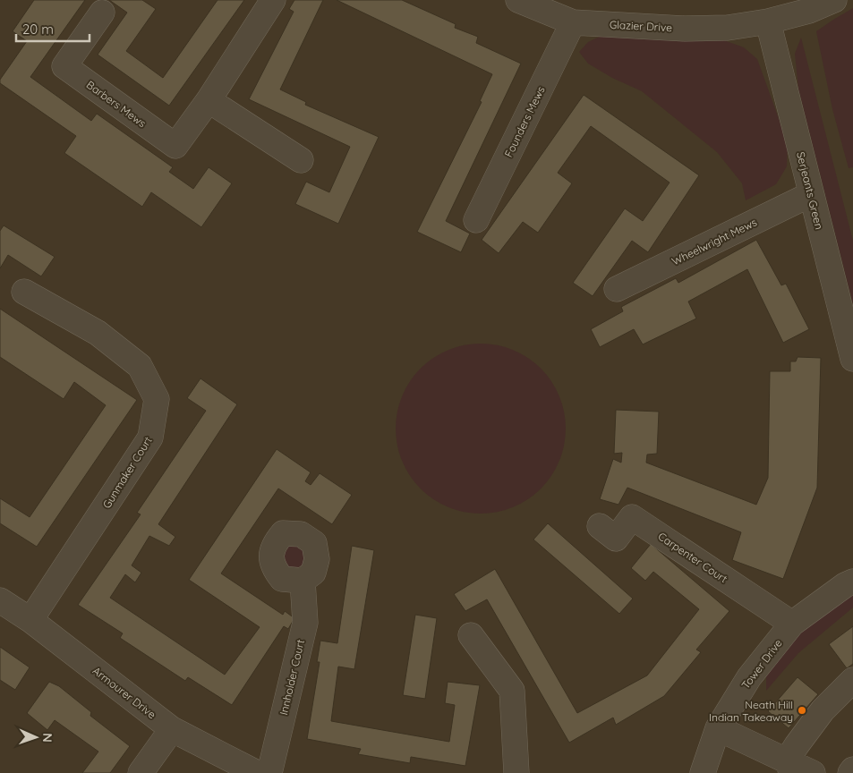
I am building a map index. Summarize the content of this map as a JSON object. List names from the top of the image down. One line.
{"streets":{"street":["Glazier Drive","Barbers Mews","Founders Mews","Serjeants Green","Wheelwright Mews","Gunmaker Court","Carpenter Court","Tower Drive","Innholder Court","Armourer Drive"]},"crossings":[["Glazier Drive","Founders Mews"],["Glazier Drive","Serjeants Green"],["Serjeants Green","Wheelwright Mews"],["Gunmaker Court","Armourer Drive"],["Carpenter Court","Tower Drive"]],"places":["Neath Hill Indian Takeaway"],"scale_bar":"20 m","north":"right"}
